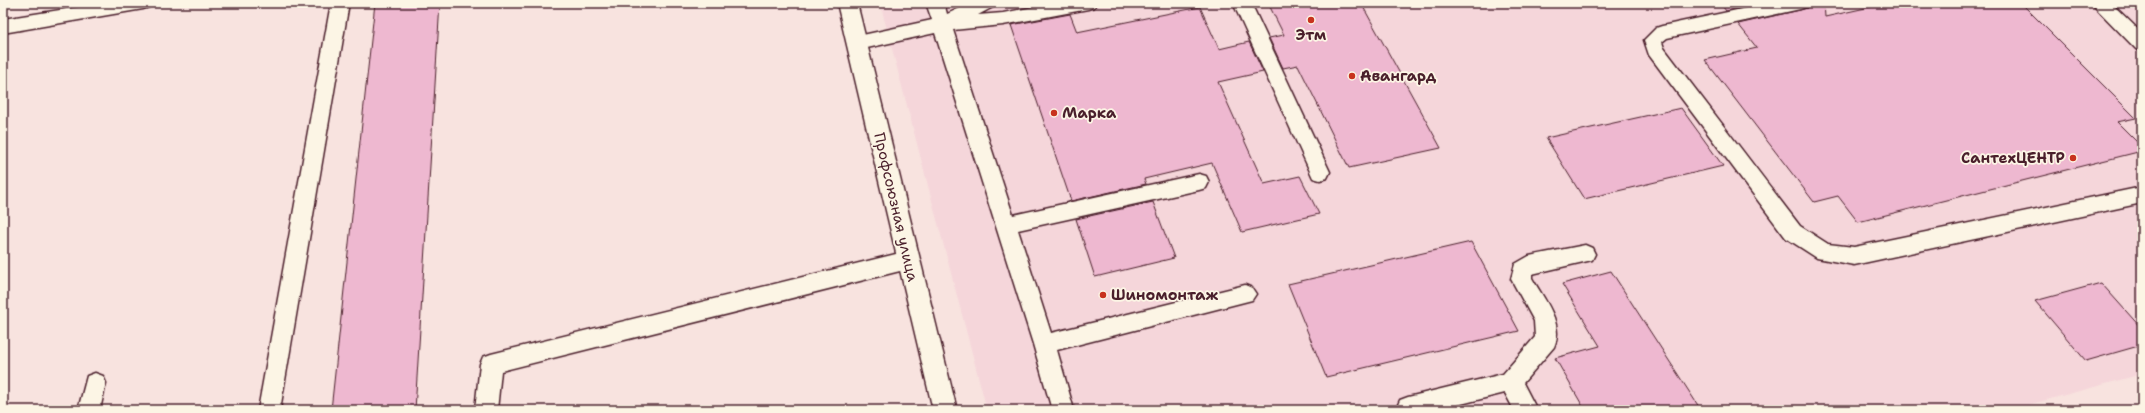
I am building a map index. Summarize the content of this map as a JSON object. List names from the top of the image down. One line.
{"streets":{"highway":["Профсоюзная улица"]},"places":["Этм","Авангард","Марка","СантехЦЕНТР","Шиномонтаж"]}
